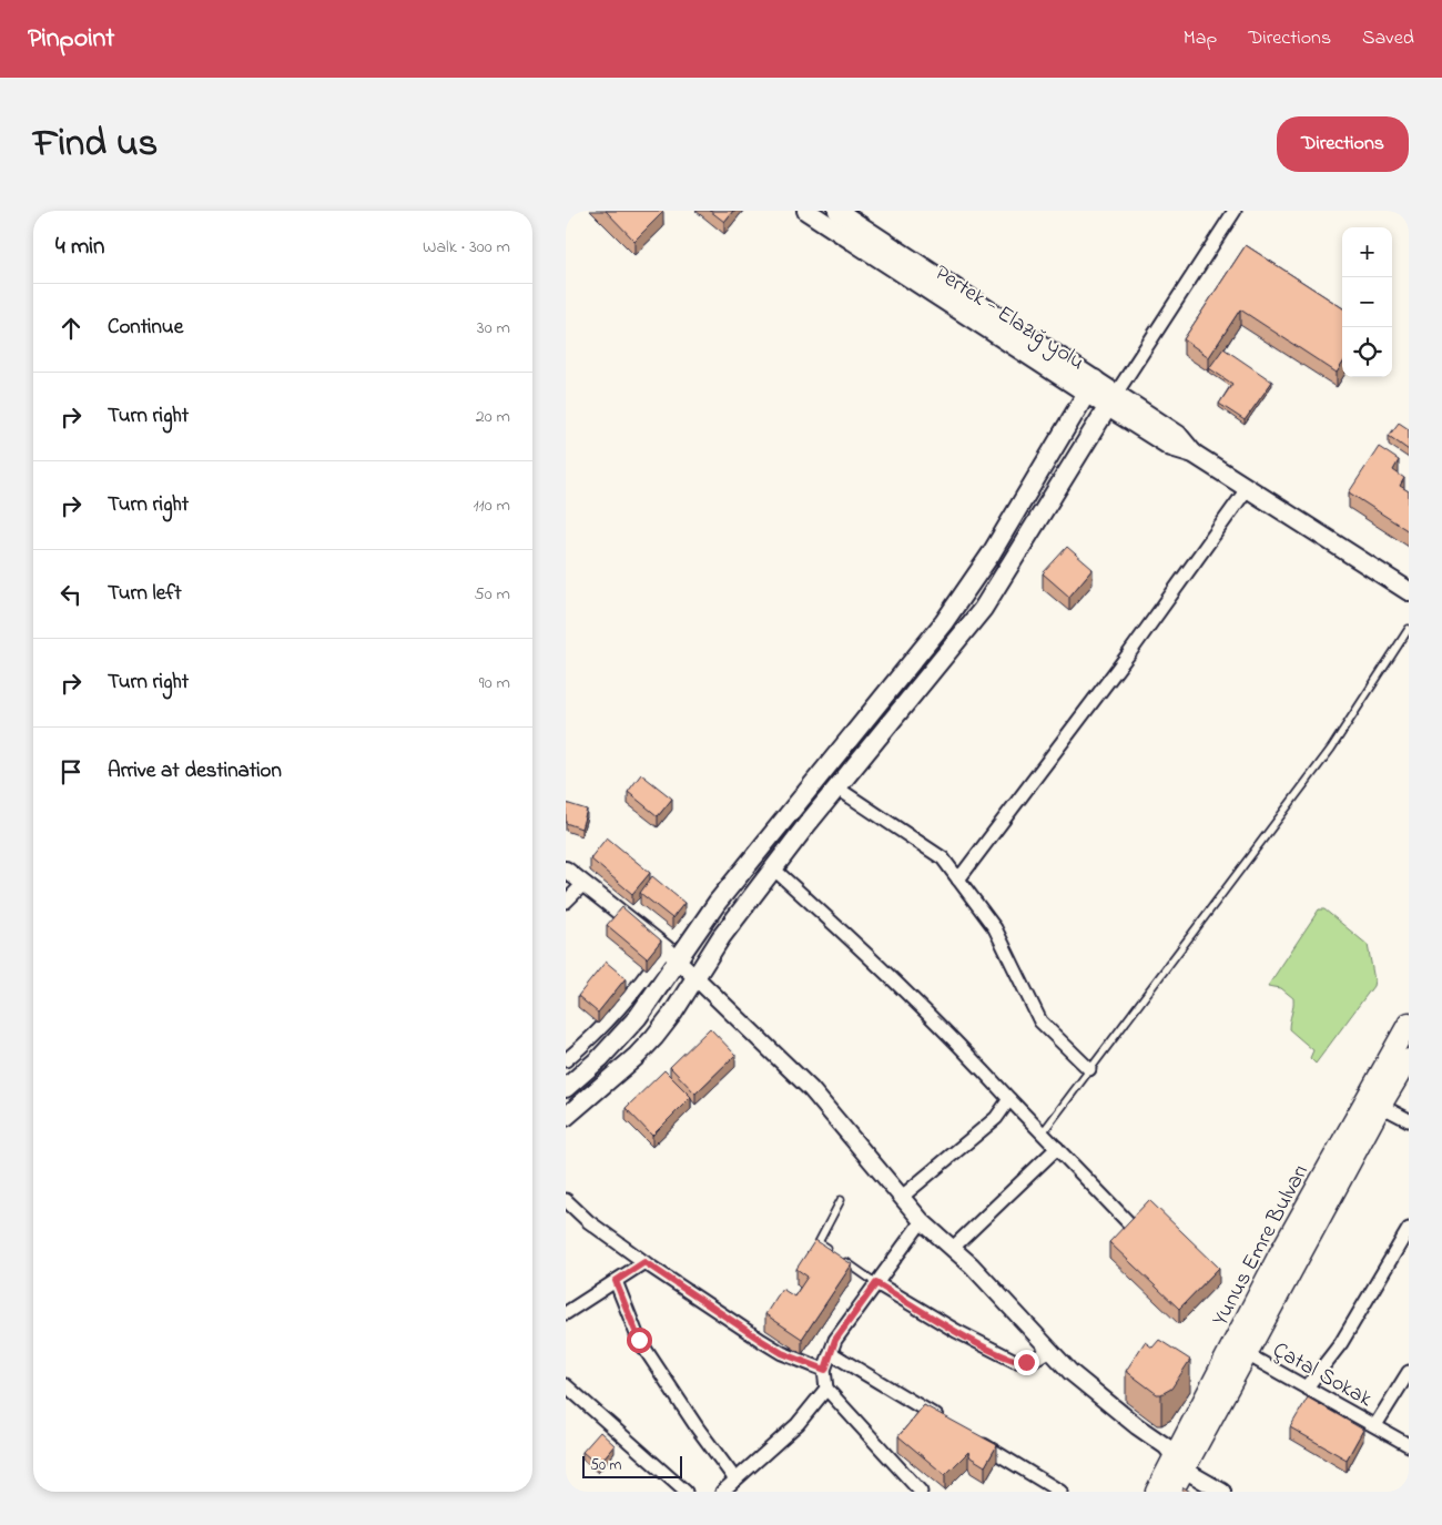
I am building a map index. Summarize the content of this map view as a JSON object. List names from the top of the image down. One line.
{"streets":{"main road":["Pertek - Elazığ yolu","Yunus Emre Bulvarı"],"street":["Çatal Sokak"]},"crossings":[["Yunus Emre Bulvarı","Çatal Sokak"]],"scale_bar":"50 m","page":{"header":"Pinpoint","nav":["Map","Directions","Saved"],"title":"Find us","buttons":"Directions","heading":["4 min","Walk · 300 m"],"map_buttons":["+","−"],"list":[["Continue","30 m"],["Turn right","20 m"],["Turn right","110 m"],["Turn left","50 m"],["Turn right","90 m"],"Arrive at destination"],"scale":"50 m"}}
